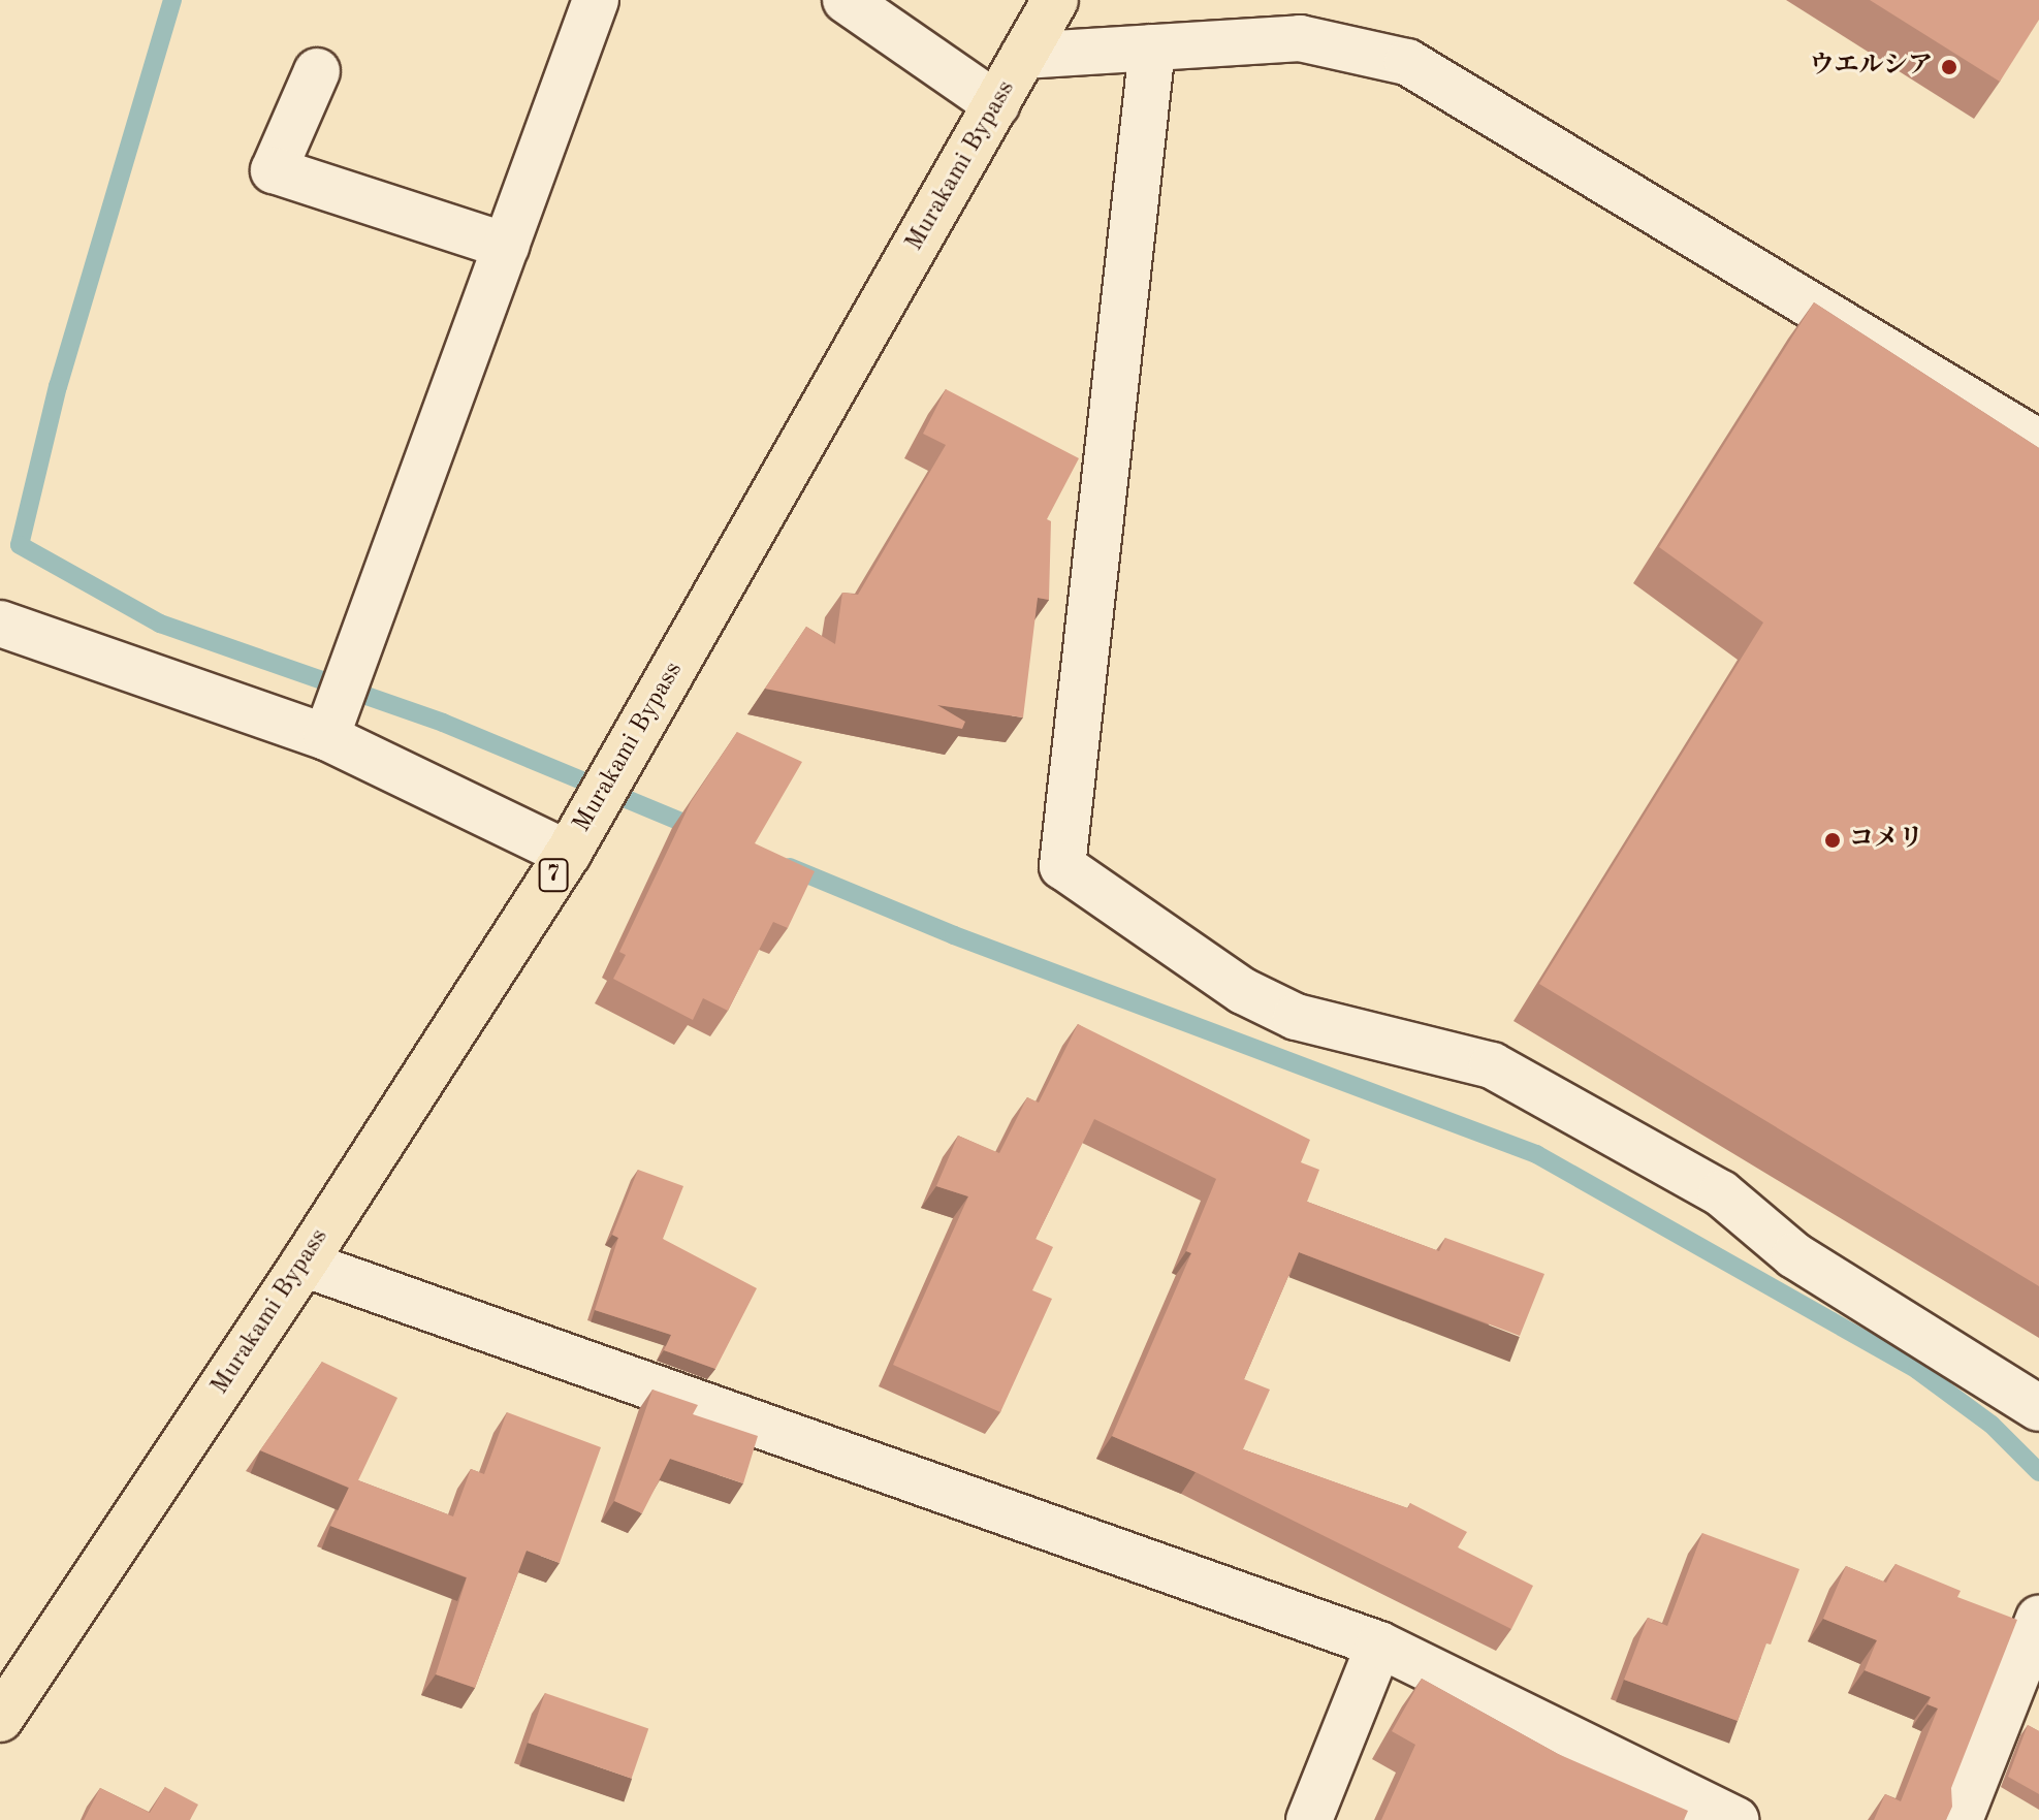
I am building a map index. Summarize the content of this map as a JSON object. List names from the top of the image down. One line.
{"streets":{"highway":["Murakami Bypass","7"]},"places":["ウエルシア","コメリ"]}
